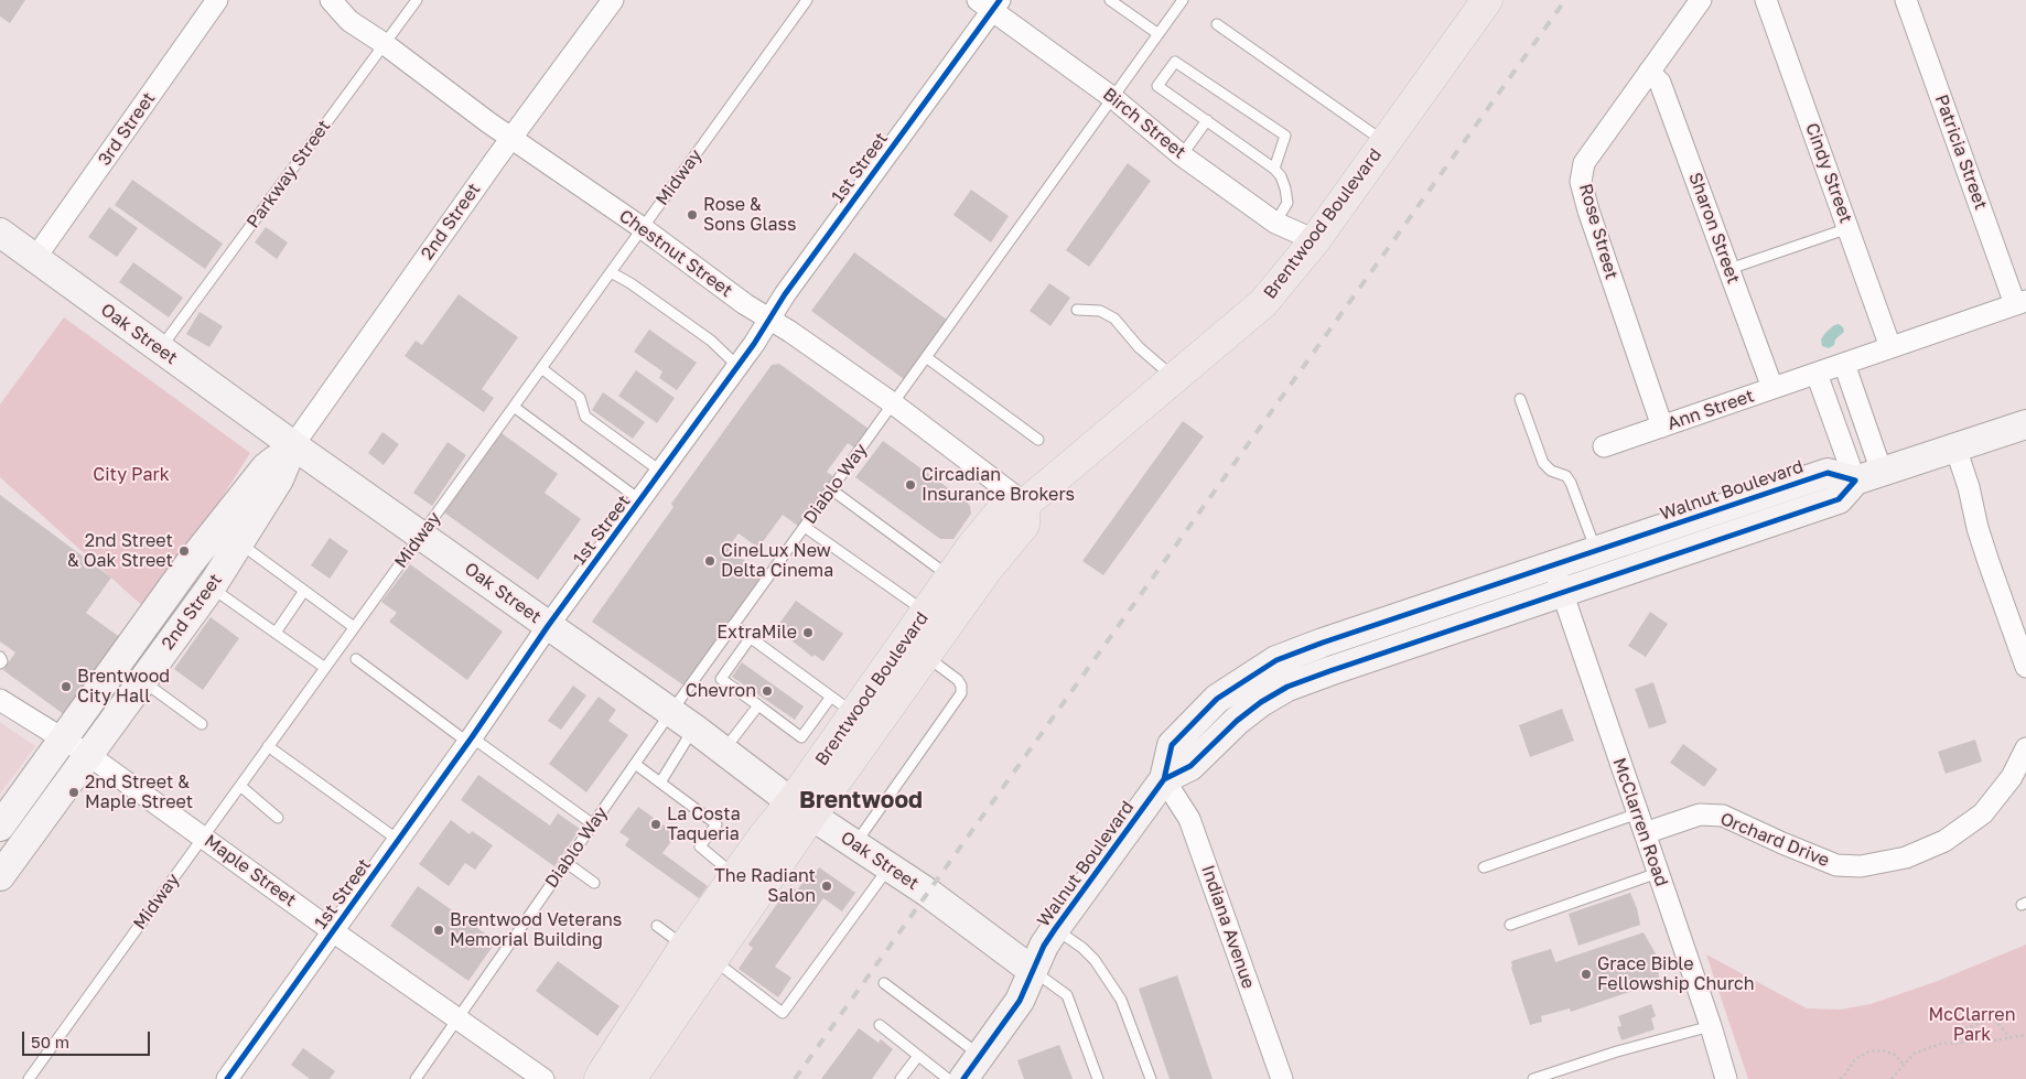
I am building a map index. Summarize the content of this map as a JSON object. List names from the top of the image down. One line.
{"streets":{"main road":["Brentwood Boulevard"],"street":["Birch Street","3rd Street","Patricia Street","1st Street","Cindy Street","2nd Street","Sharon Street","Rose Street","Chestnut Street","Oak Street","Ann Street","Walnut Boulevard","McClarren Road","Orchard Drive","Maple Street","Indiana Avenue"],"lane":["Parkway Street","Midway","Diablo Way"]},"crossings":[["Birch Street","1st Street"],["Birch Street","Brentwood Boulevard"],["Birch Street","Diablo Way"],["3rd Street","Oak Street"],["Patricia Street","Ann Street"],["1st Street","Chestnut Street"],["1st Street","Oak Street"],["1st Street","Maple Street"],["Cindy Street","Ann Street"],["Parkway Street","Chestnut Street"],["Parkway Street","Oak Street"],["Midway","Chestnut Street"],["Midway","Oak Street"],["Midway","Maple Street"],["2nd Street","Chestnut Street"],["2nd Street","Oak Street"],["2nd Street","Maple Street"],["Brentwood Boulevard","Chestnut Street"],["Brentwood Boulevard","Oak Street"],["Sharon Street","Rose Street"],["Sharon Street","Ann Street"],["Rose Street","Ann Street"],["Chestnut Street","Diablo Way"],["Oak Street","Diablo Way"],["Oak Street","Walnut Boulevard"],["Diablo Way","Maple Street"],["Walnut Boulevard","McClarren Road"],["Walnut Boulevard","Indiana Avenue"],["McClarren Road","Orchard Drive"]],"districts":["Brentwood"],"parks":["City Park","McClarren Park"],"places":["Rose & Sons Glass","Circadian Insurance Brokers","2nd Street & Oak Street","CineLux New Delta Cinema","ExtraMile","Brentwood City Hall","Chevron","2nd Street & Maple Street","La Costa Taqueria","The Radiant Salon","Brentwood Veterans Memorial Building","Grace Bible Fellowship Church"],"scale_bar":"50 m"}
